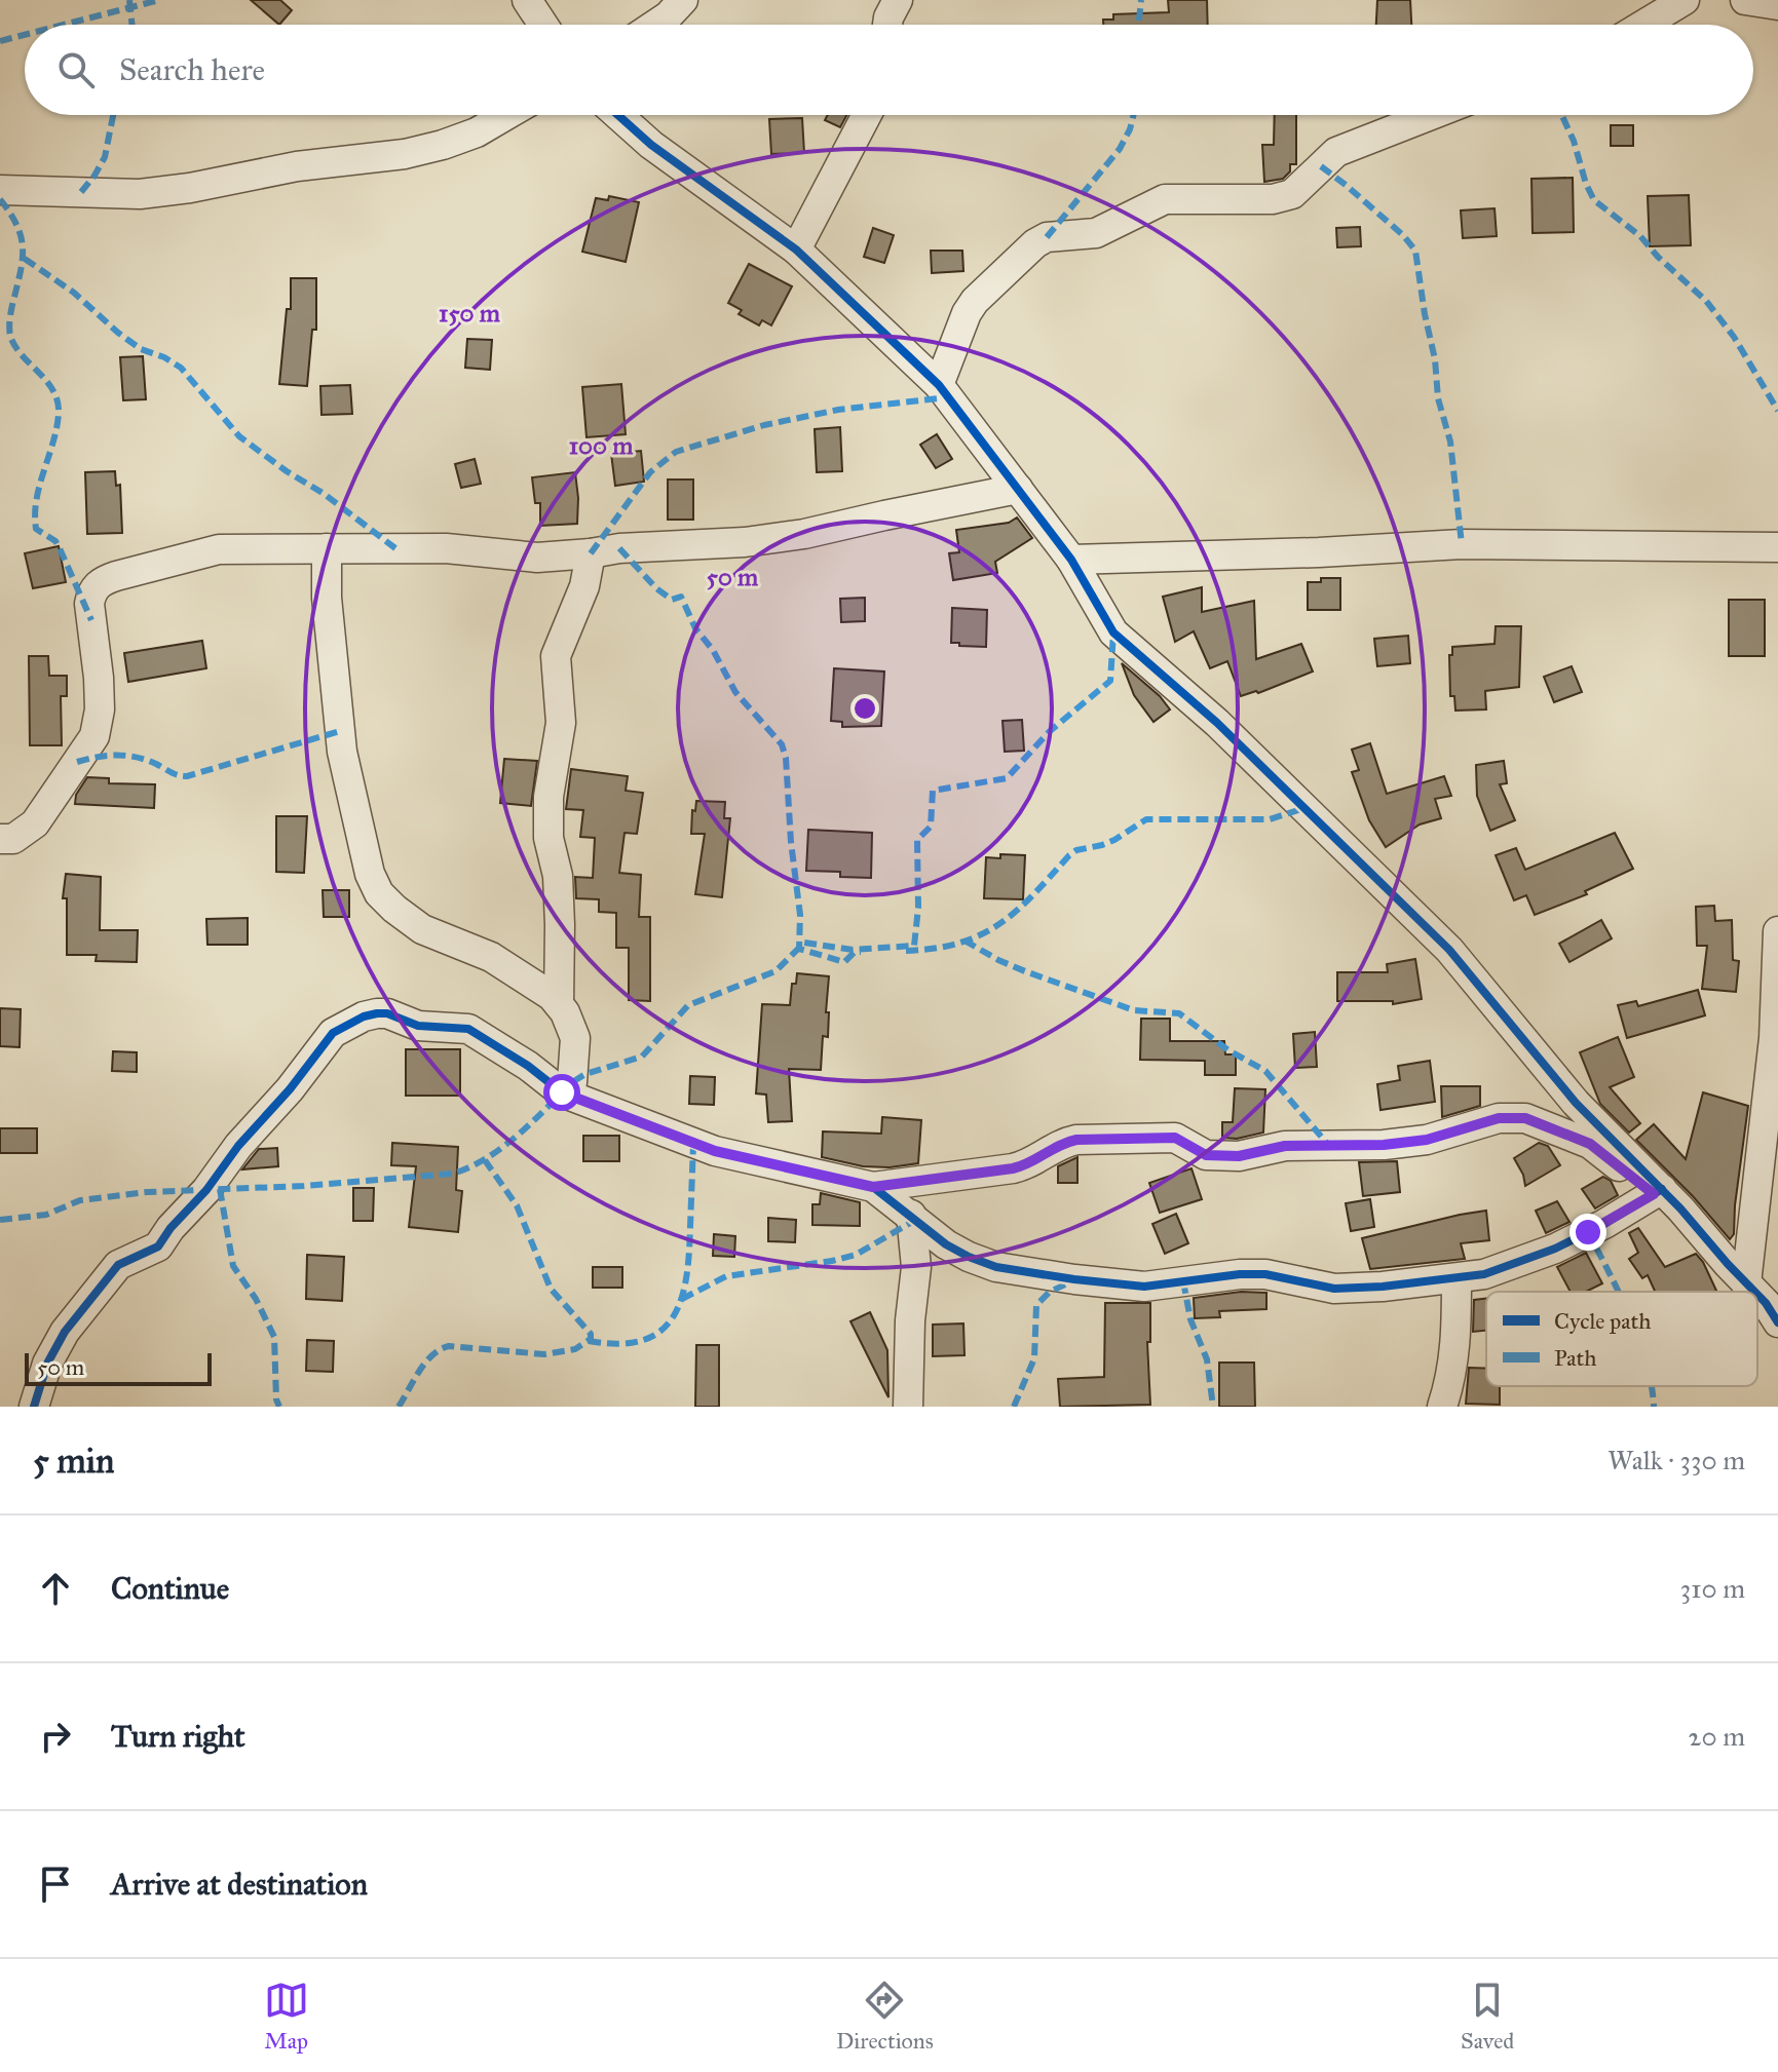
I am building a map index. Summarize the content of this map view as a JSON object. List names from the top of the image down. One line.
{"legend":["Cycle path","Path"],"scale_bar":"50 m","page":{"search":"Search here","scale":"50 m","heading":["5 min","Walk · 330 m"],"list":[["Continue","310 m"],["Turn right","20 m"],"Arrive at destination"],"nav":["Map","Directions","Saved"]},"rings":["150 m","100 m","50 m"]}
